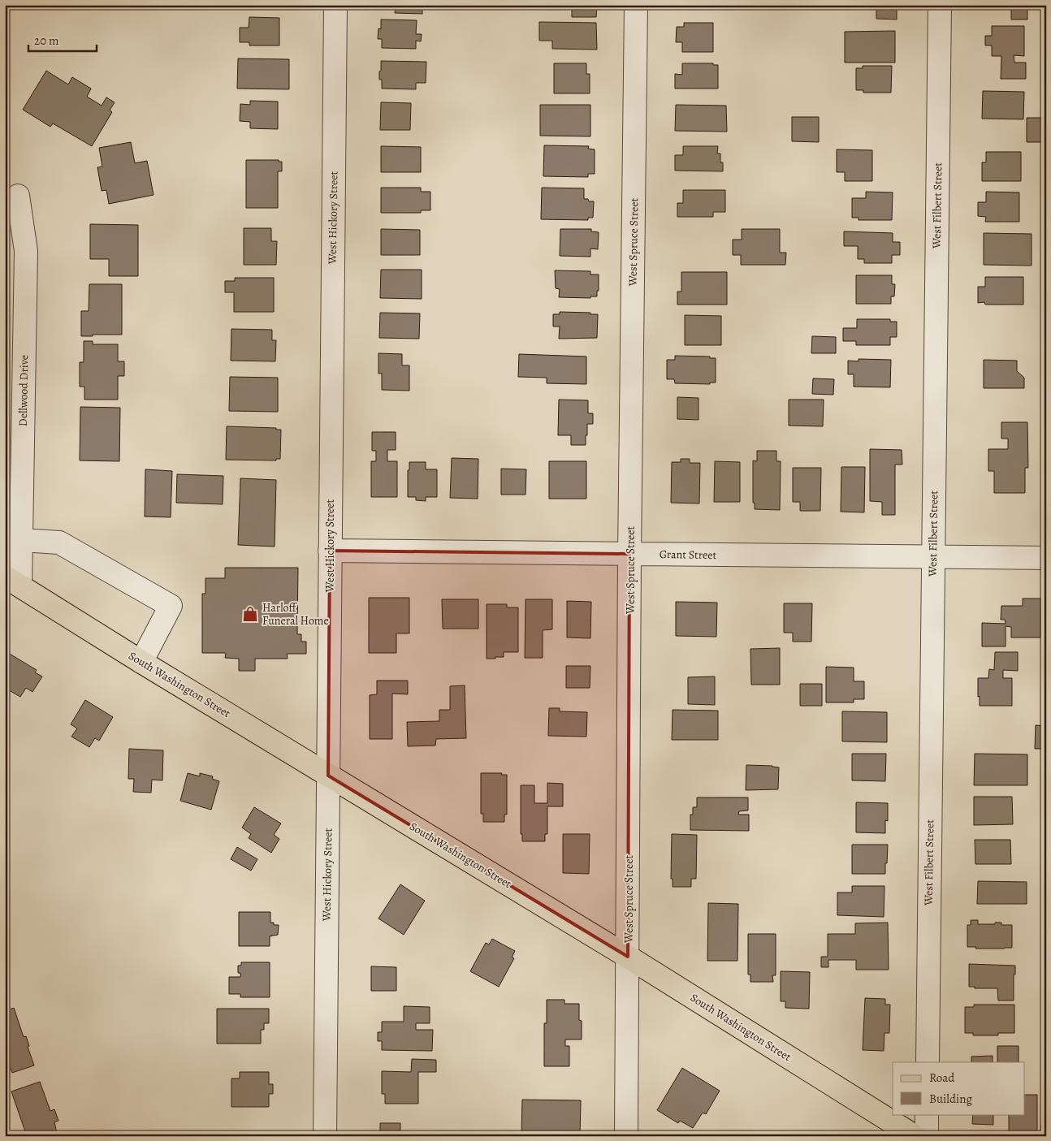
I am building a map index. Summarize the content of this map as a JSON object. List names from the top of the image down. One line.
{"streets":{"main road":["South Washington Street"],"street":["West Filbert Street","West Hickory Street","West Spruce Street","Dellwood Drive","Grant Street"]},"crossings":[["West Filbert Street","Grant Street"],["West Hickory Street","Grant Street"],["West Hickory Street","South Washington Street"],["West Spruce Street","Grant Street"],["West Spruce Street","South Washington Street"],["Dellwood Drive","South Washington Street"]],"places":{"shop":["Harloff Funeral Home"]},"legend":["Road","Building"],"scale_bar":"20 m"}
